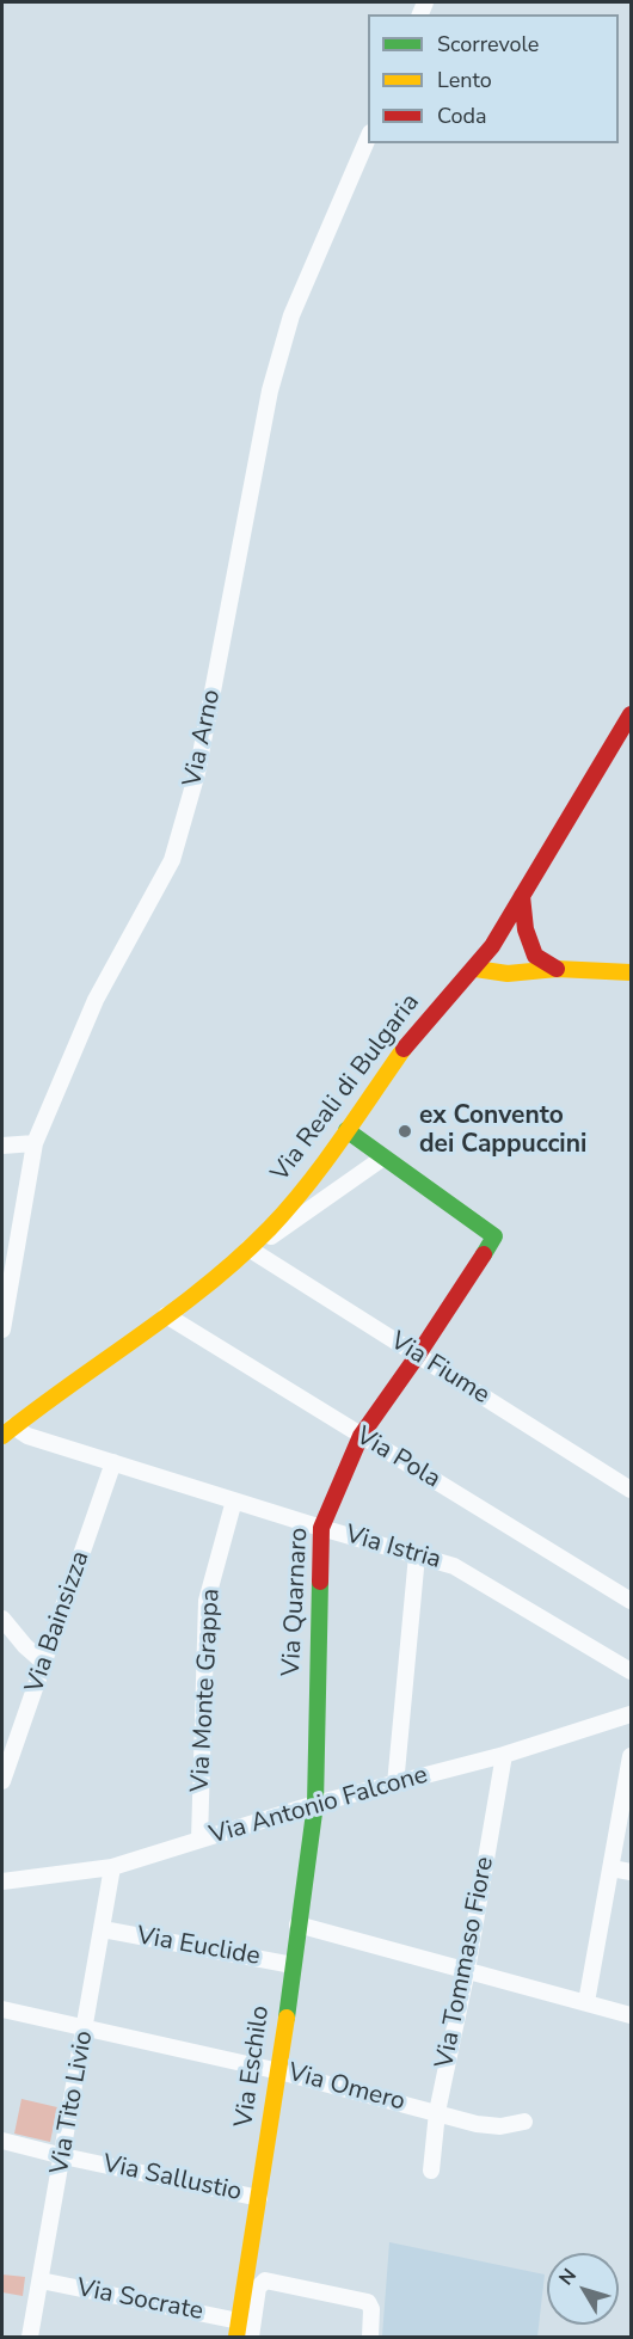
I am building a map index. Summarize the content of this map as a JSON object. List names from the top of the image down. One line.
{"streets":{"street":["Via Arno","Via Reali di Bulgaria","Via Fiume","Via Pola","Via Istria","Via Quarnaro","Via Bainsizza","Via Monte Grappa","Via Antonio Falcone","Via Euclide","Via Tommaso Fiore","Via Eschilo","Via Omero","Via Tito Livio","Via Sallustio","Via Socrate"]},"crossings":[["Via Reali di Bulgaria","Via Fiume"],["Via Reali di Bulgaria","Via Pola"],["Via Reali di Bulgaria","Via Istria"],["Via Reali di Bulgaria","Via Quarnaro"],["Via Fiume","Via Quarnaro"],["Via Pola","Via Quarnaro"],["Via Istria","Via Quarnaro"],["Via Istria","Via Bainsizza"],["Via Istria","Via Monte Grappa"],["Via Quarnaro","Via Antonio Falcone"],["Via Quarnaro","Via Eschilo"],["Via Monte Grappa","Via Antonio Falcone"],["Via Antonio Falcone","Via Tommaso Fiore"],["Via Antonio Falcone","Via Eschilo"],["Via Antonio Falcone","Via Tito Livio"],["Via Euclide","Via Eschilo"],["Via Euclide","Via Tito Livio"],["Via Tommaso Fiore","Via Omero"],["Via Eschilo","Via Omero"],["Via Eschilo","Via Sallustio"],["Via Eschilo","Via Socrate"],["Via Omero","Via Tito Livio"],["Via Tito Livio","Via Sallustio"],["Via Tito Livio","Via Socrate"]],"places":["ex Convento dei Cappuccini"],"legend":["Scorrevole","Lento","Coda"],"north":"top left"}
